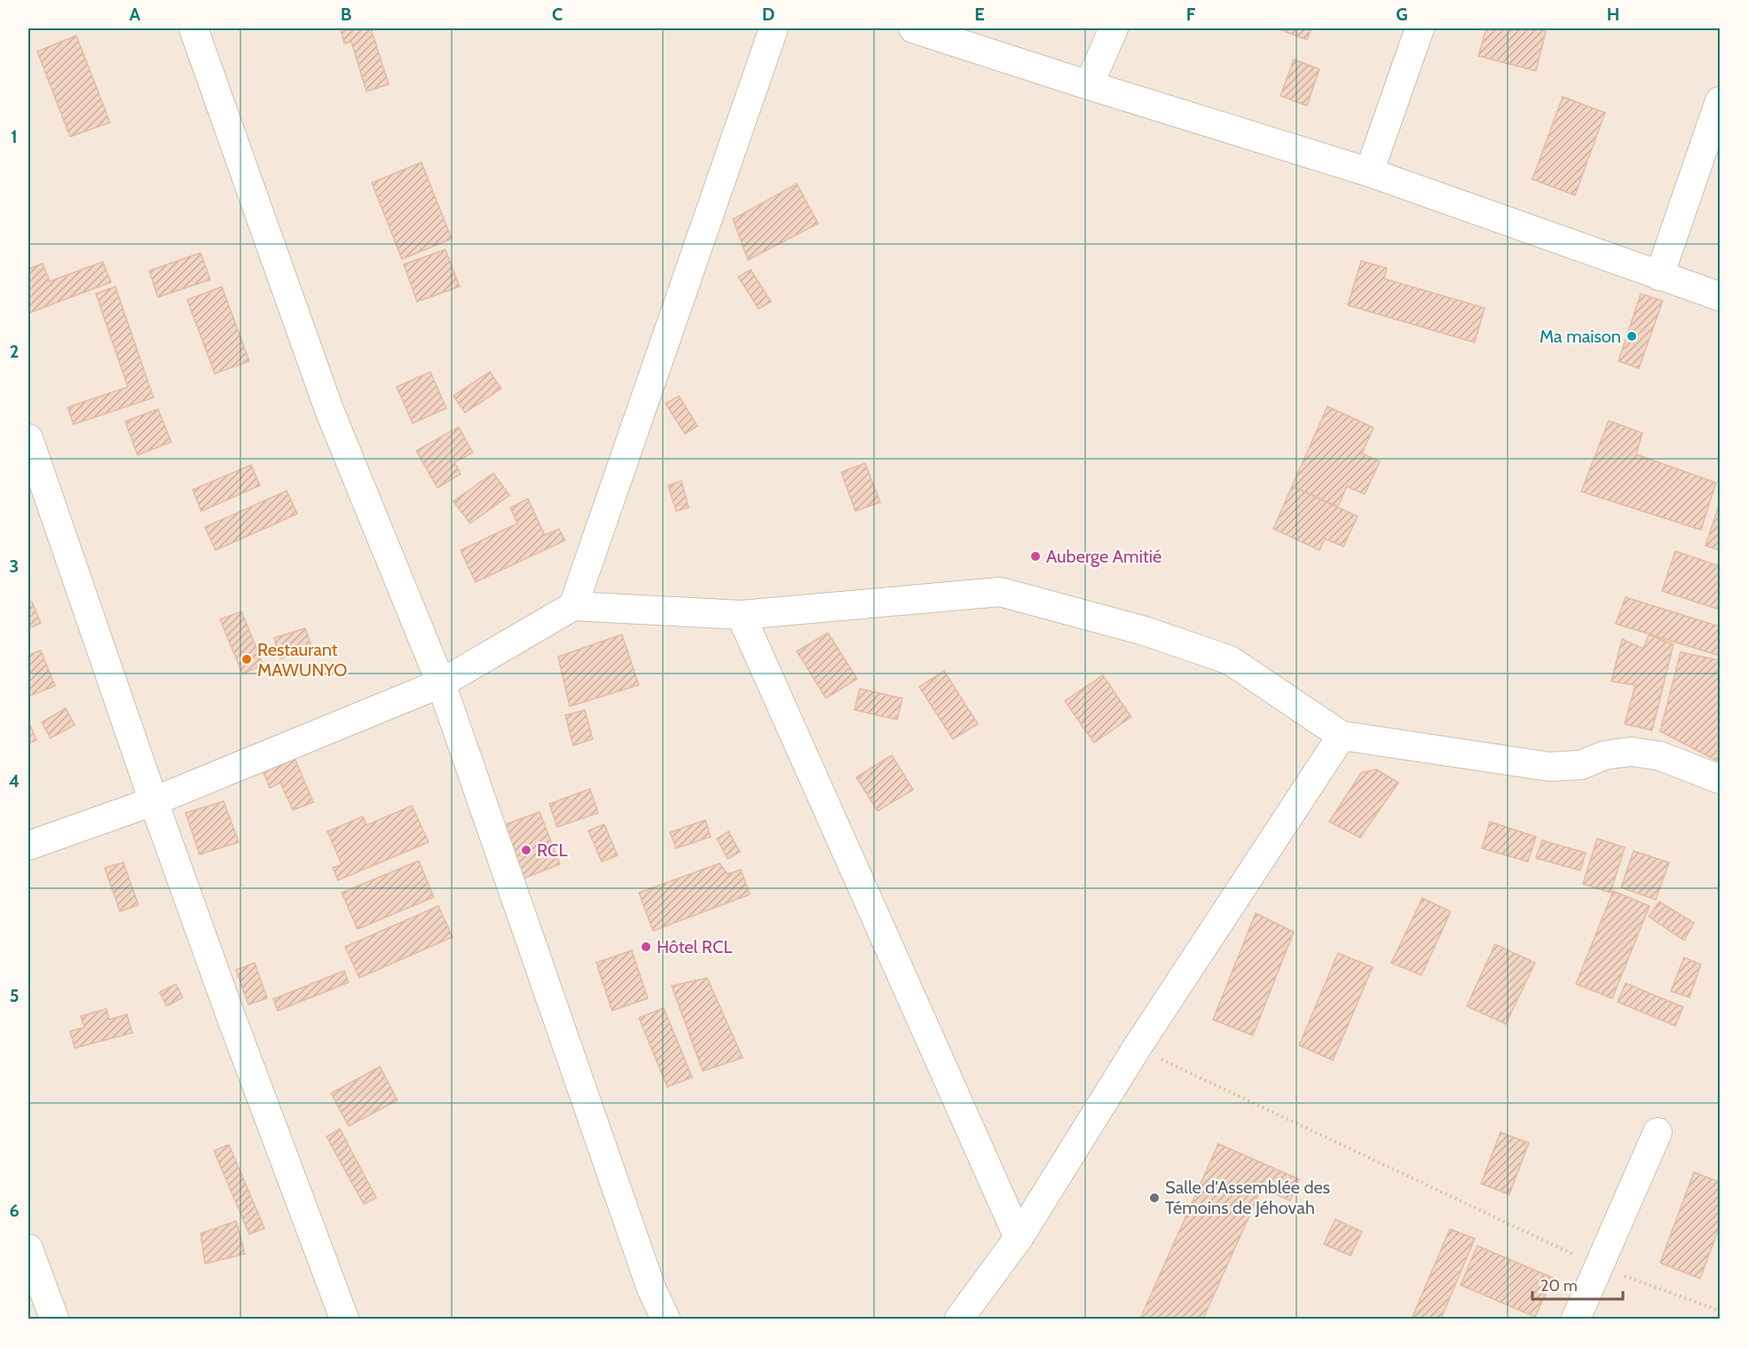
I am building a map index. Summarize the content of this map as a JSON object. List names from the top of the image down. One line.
{"places":["Ma maison","Auberge Amitié","Restaurant MAWUNYO","RCL","Hôtel RCL","Salle d'Assemblée des Témoins de Jéhovah"],"scale_bar":"20 m","grid":{"columns":["A","B","C","D","E","F","G","H"],"rows":["1","2","3","4","5","6"]}}
